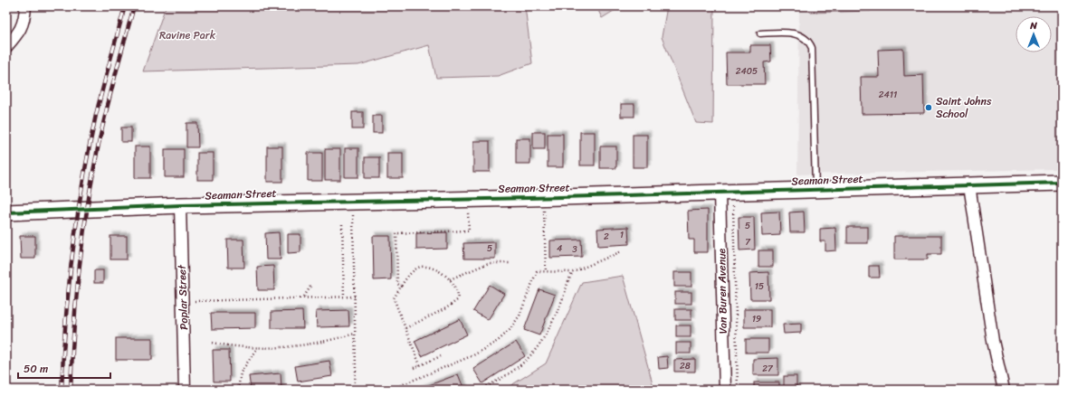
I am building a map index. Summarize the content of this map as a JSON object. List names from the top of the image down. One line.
{"streets":{"street":["Seaman Street","Van Buren Avenue","Poplar Street"]},"crossings":[["Seaman Street","Van Buren Avenue"],["Seaman Street","Poplar Street"]],"parks":["Ravine Park"],"places":["Saint Johns School"],"house_numbers":["2405","2411","5","1","2","7","5","4","3","15","19","28","27"],"scale_bar":"50 m","north":"top"}
